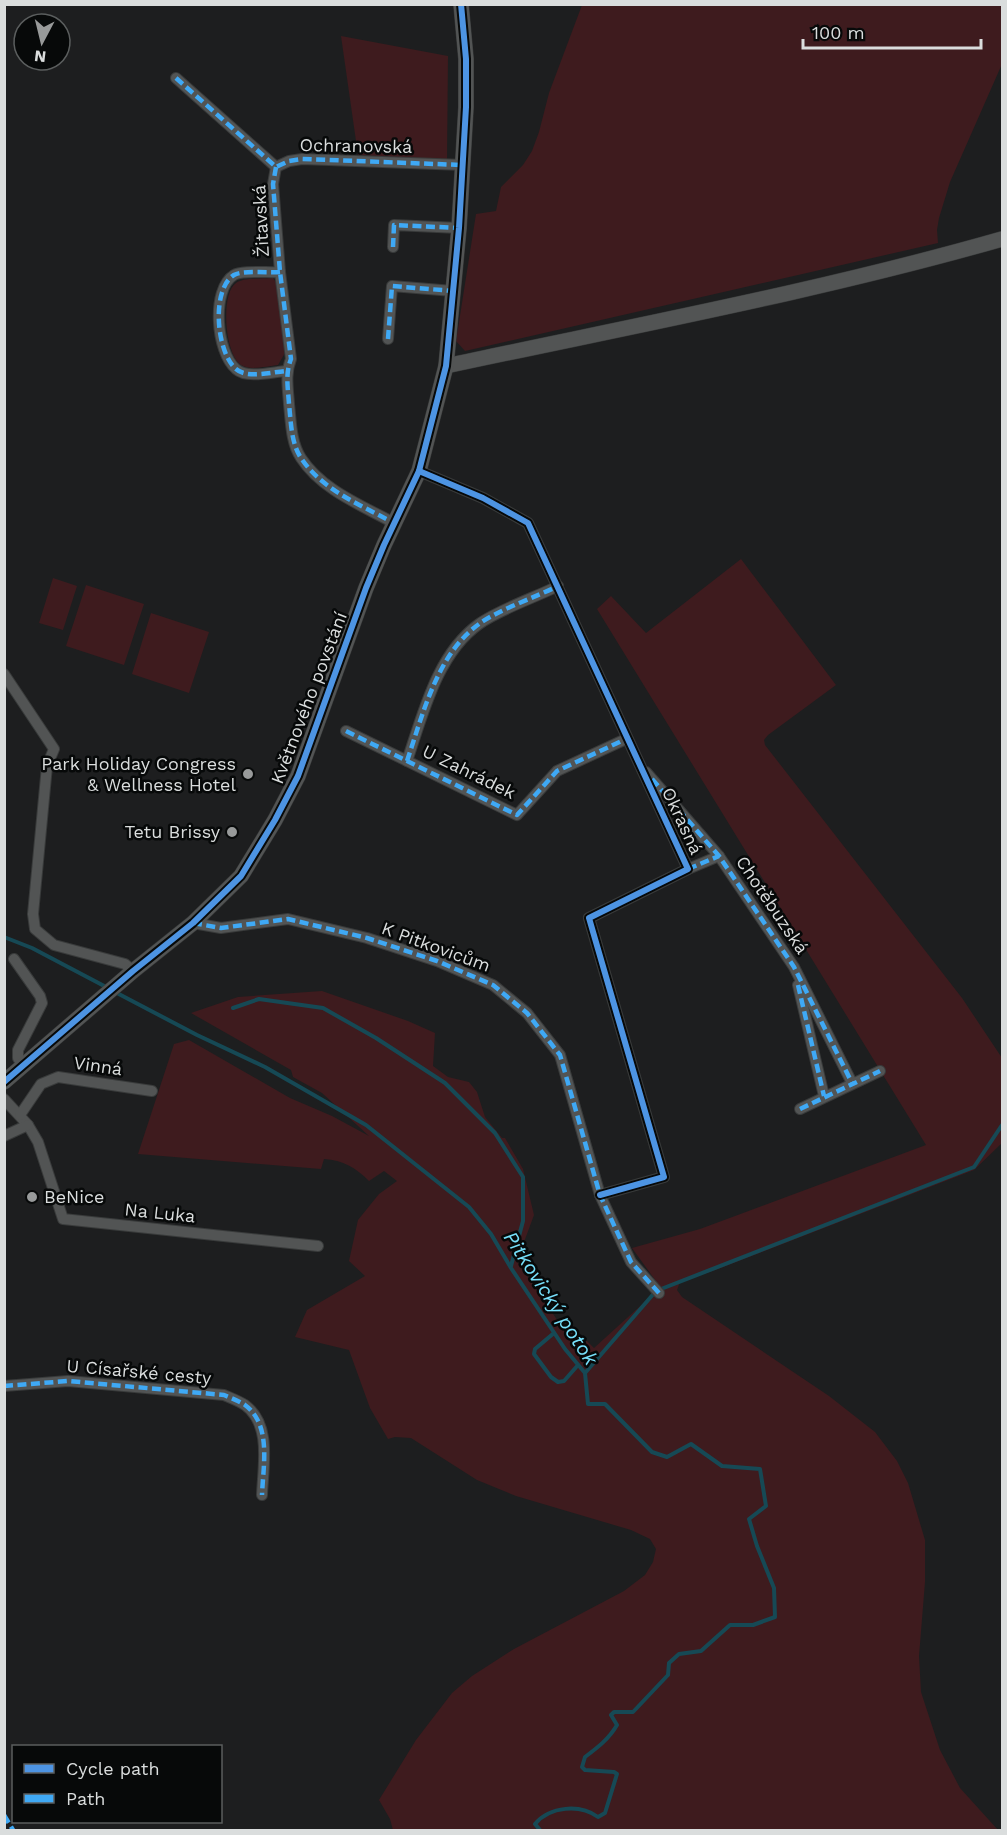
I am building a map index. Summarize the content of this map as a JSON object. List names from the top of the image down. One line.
{"streets":{"street":["Ochranovská","Žitavská","Květnového povstání","U Zahrádek","Okrasná","Chotěbuzská","K Pitkovicům","Vinná","Na Luka","U Císařské cesty"]},"crossings":[["Ochranovská","Žitavská"],["Ochranovská","Květnového povstání"],["Žitavská","Květnového povstání"],["Květnového povstání","Okrasná"],["Květnového povstání","K Pitkovicům"],["U Zahrádek","Okrasná"],["Okrasná","Chotěbuzská"],["Okrasná","K Pitkovicům"],["Vinná","Na Luka"]],"water":["Pitkovický potok"],"places":["Park Holiday Congress & Wellness Hotel","Tetu Brissy","BeNice"],"legend":["Cycle path","Path"],"scale_bar":"100 m","north":"bottom"}
